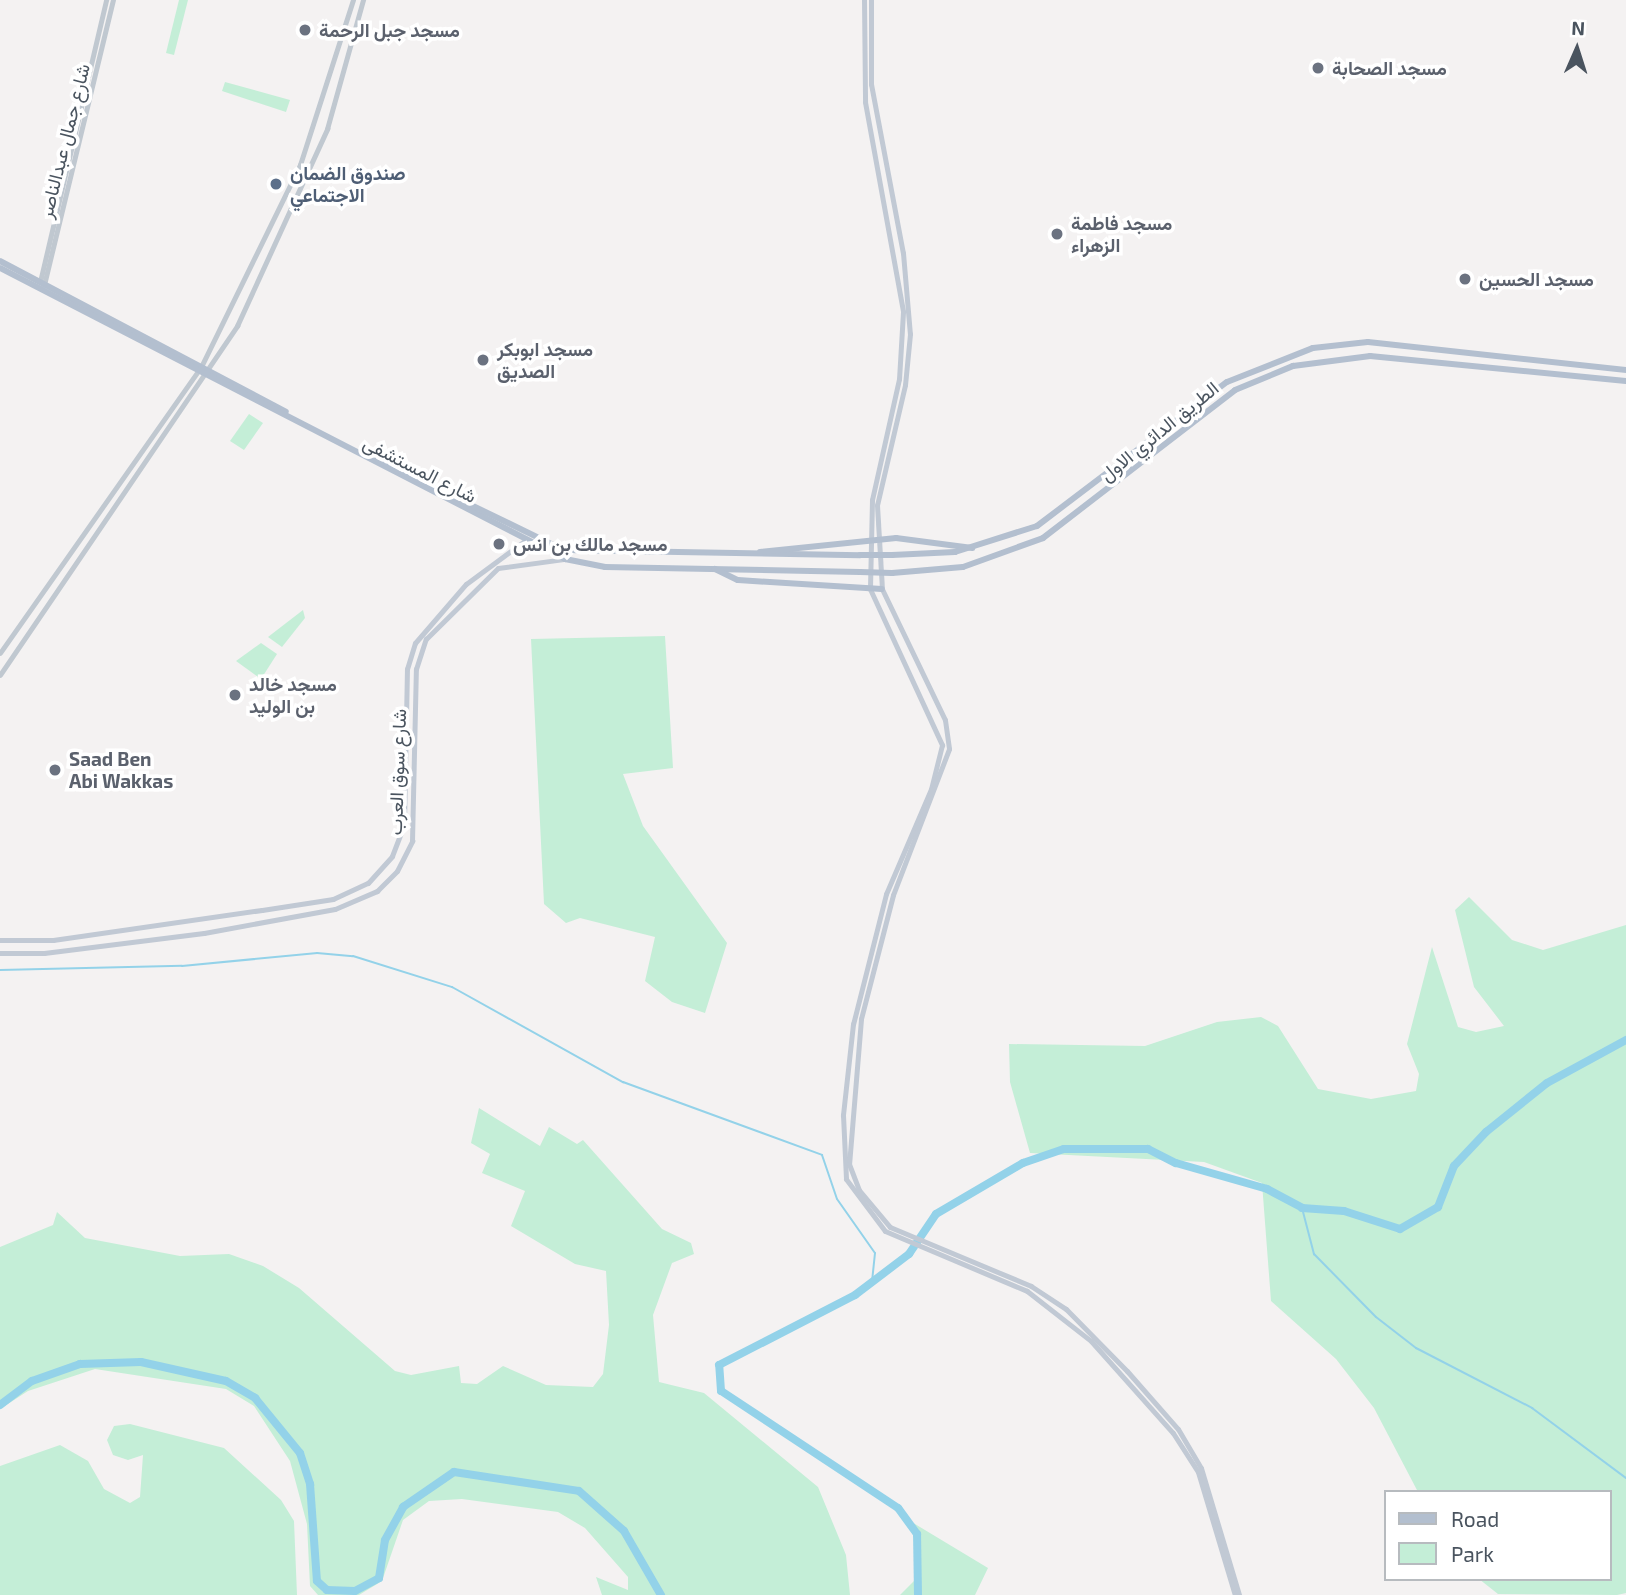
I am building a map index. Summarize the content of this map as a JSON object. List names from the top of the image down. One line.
{"streets":{"main road":["الطريق الدائري الاول","شارع المستشفى","شارع سوق العرب"],"street":["شارع جمال عبدالناصر"]},"crossings":[["شارع جمال عبدالناصر","شارع المستشفى"],["الطريق الدائري الاول","شارع المستشفى"],["شارع المستشفى","شارع سوق العرب"]],"places":["مسجد جبل الرحمة","مسجد الصحابة","صندوق الضمان الاجتماعي","مسجد فاطمة الزهراء","مسجد الحسين","مسجد ابوبكر الصديق","مسجد مالك بن انس","مسجد خالد بن الوليد","Saad Ben Abi Wakkas"],"legend":["Road","Park"],"north":"top"}
